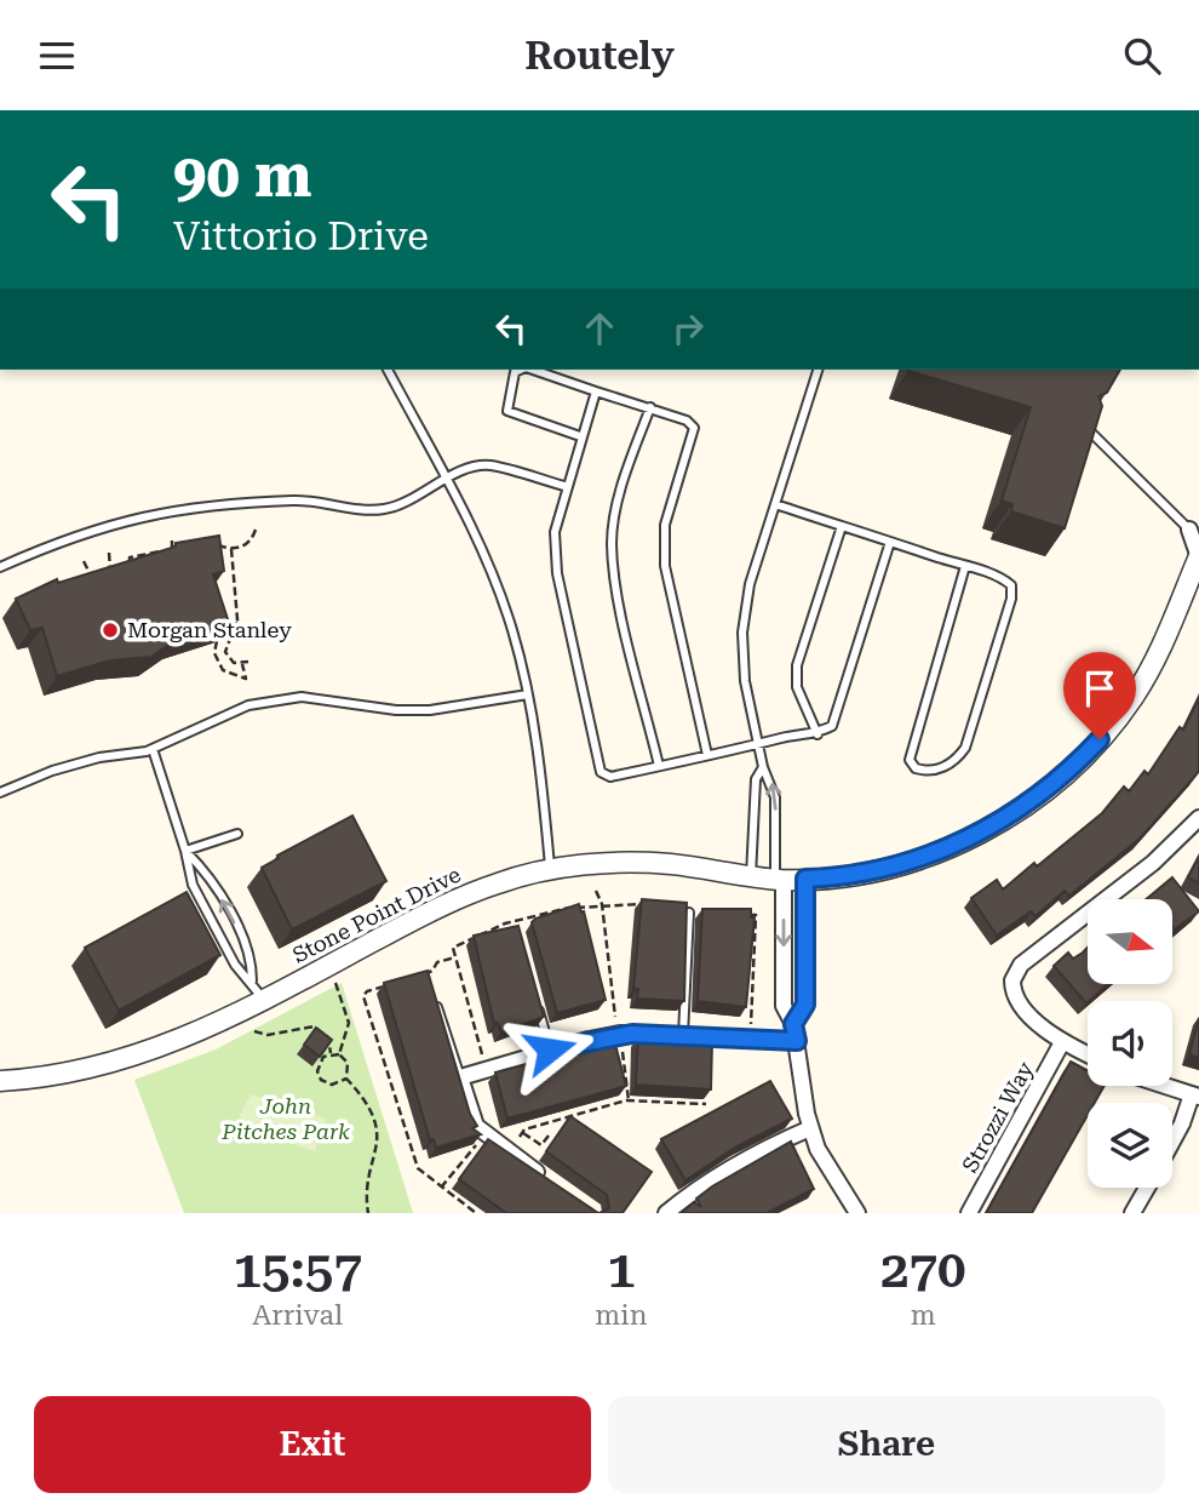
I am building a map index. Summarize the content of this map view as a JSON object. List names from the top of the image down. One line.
{"streets":{"street":["Stone Point Drive","Strozzi Way"]},"parks":["John Pitches Park"],"places":["Morgan Stanley"],"north":"right","page":{"header":"Routely","turn":["90 m","Vittorio Drive"],"eta":["15:57","Arrival","1","min","270","m"],"buttons":["Exit","Share"]}}
